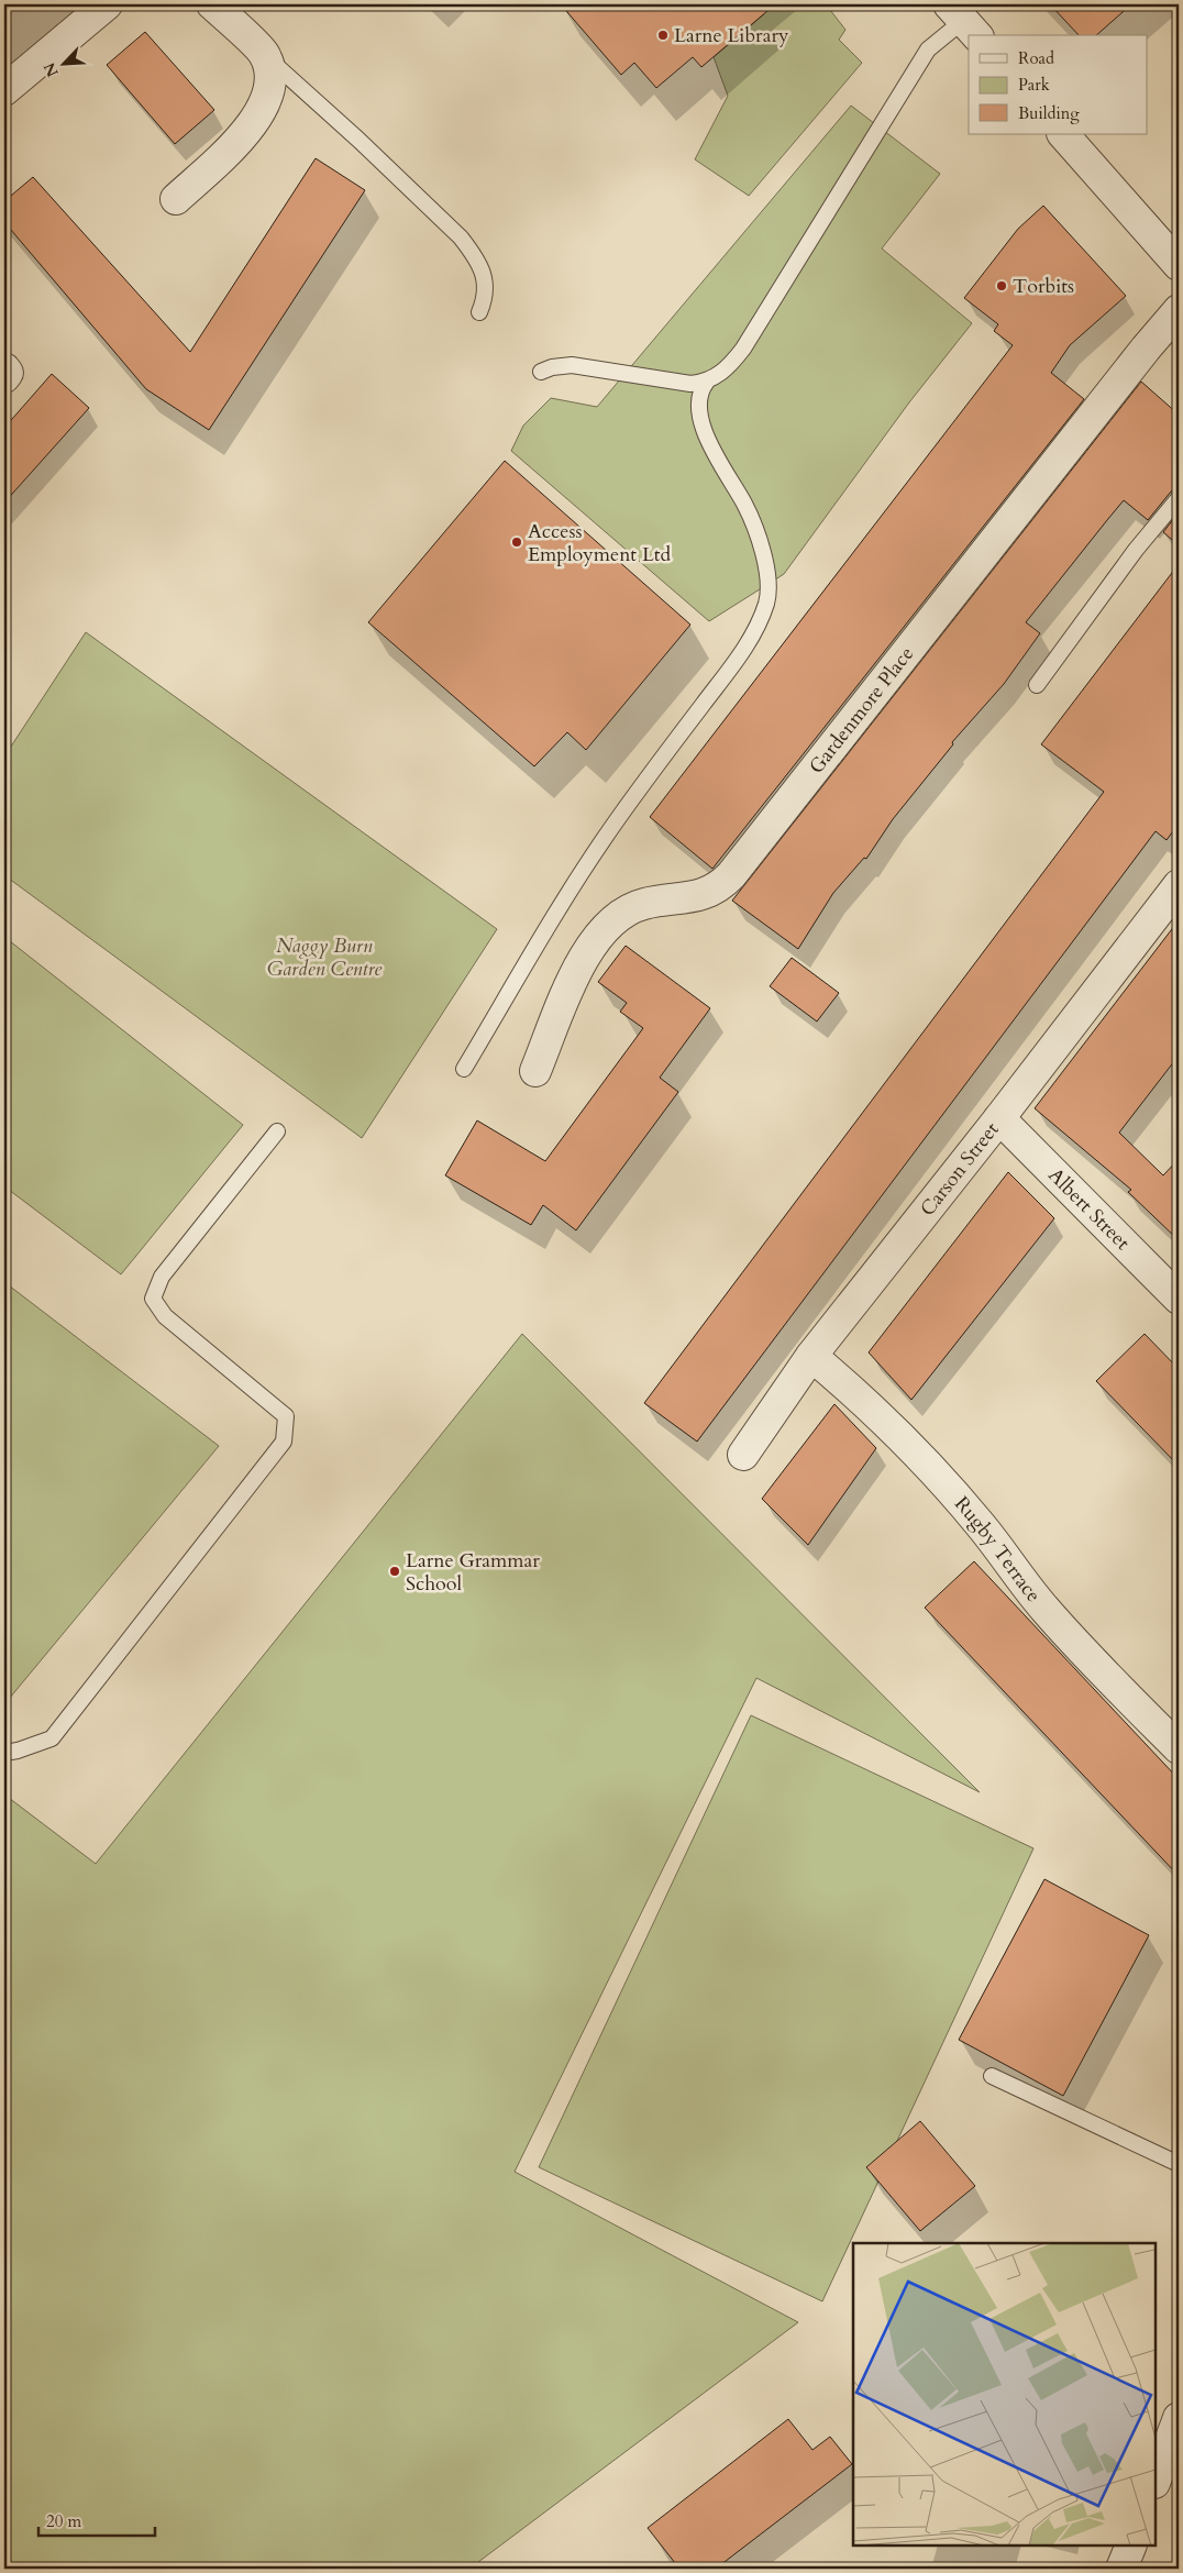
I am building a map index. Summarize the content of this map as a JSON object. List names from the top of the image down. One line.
{"streets":{"street":["Gardenmore Place","Carson Street","Albert Street","Rugby Terrace"]},"crossings":[["Carson Street","Albert Street"],["Carson Street","Rugby Terrace"]],"parks":["Naggy Burn Garden Centre"],"places":["Larne Library","Torbits","Access Employment Ltd","Larne Grammar School"],"legend":["Road","Park","Building"],"scale_bar":"20 m","north":"bottom left"}
